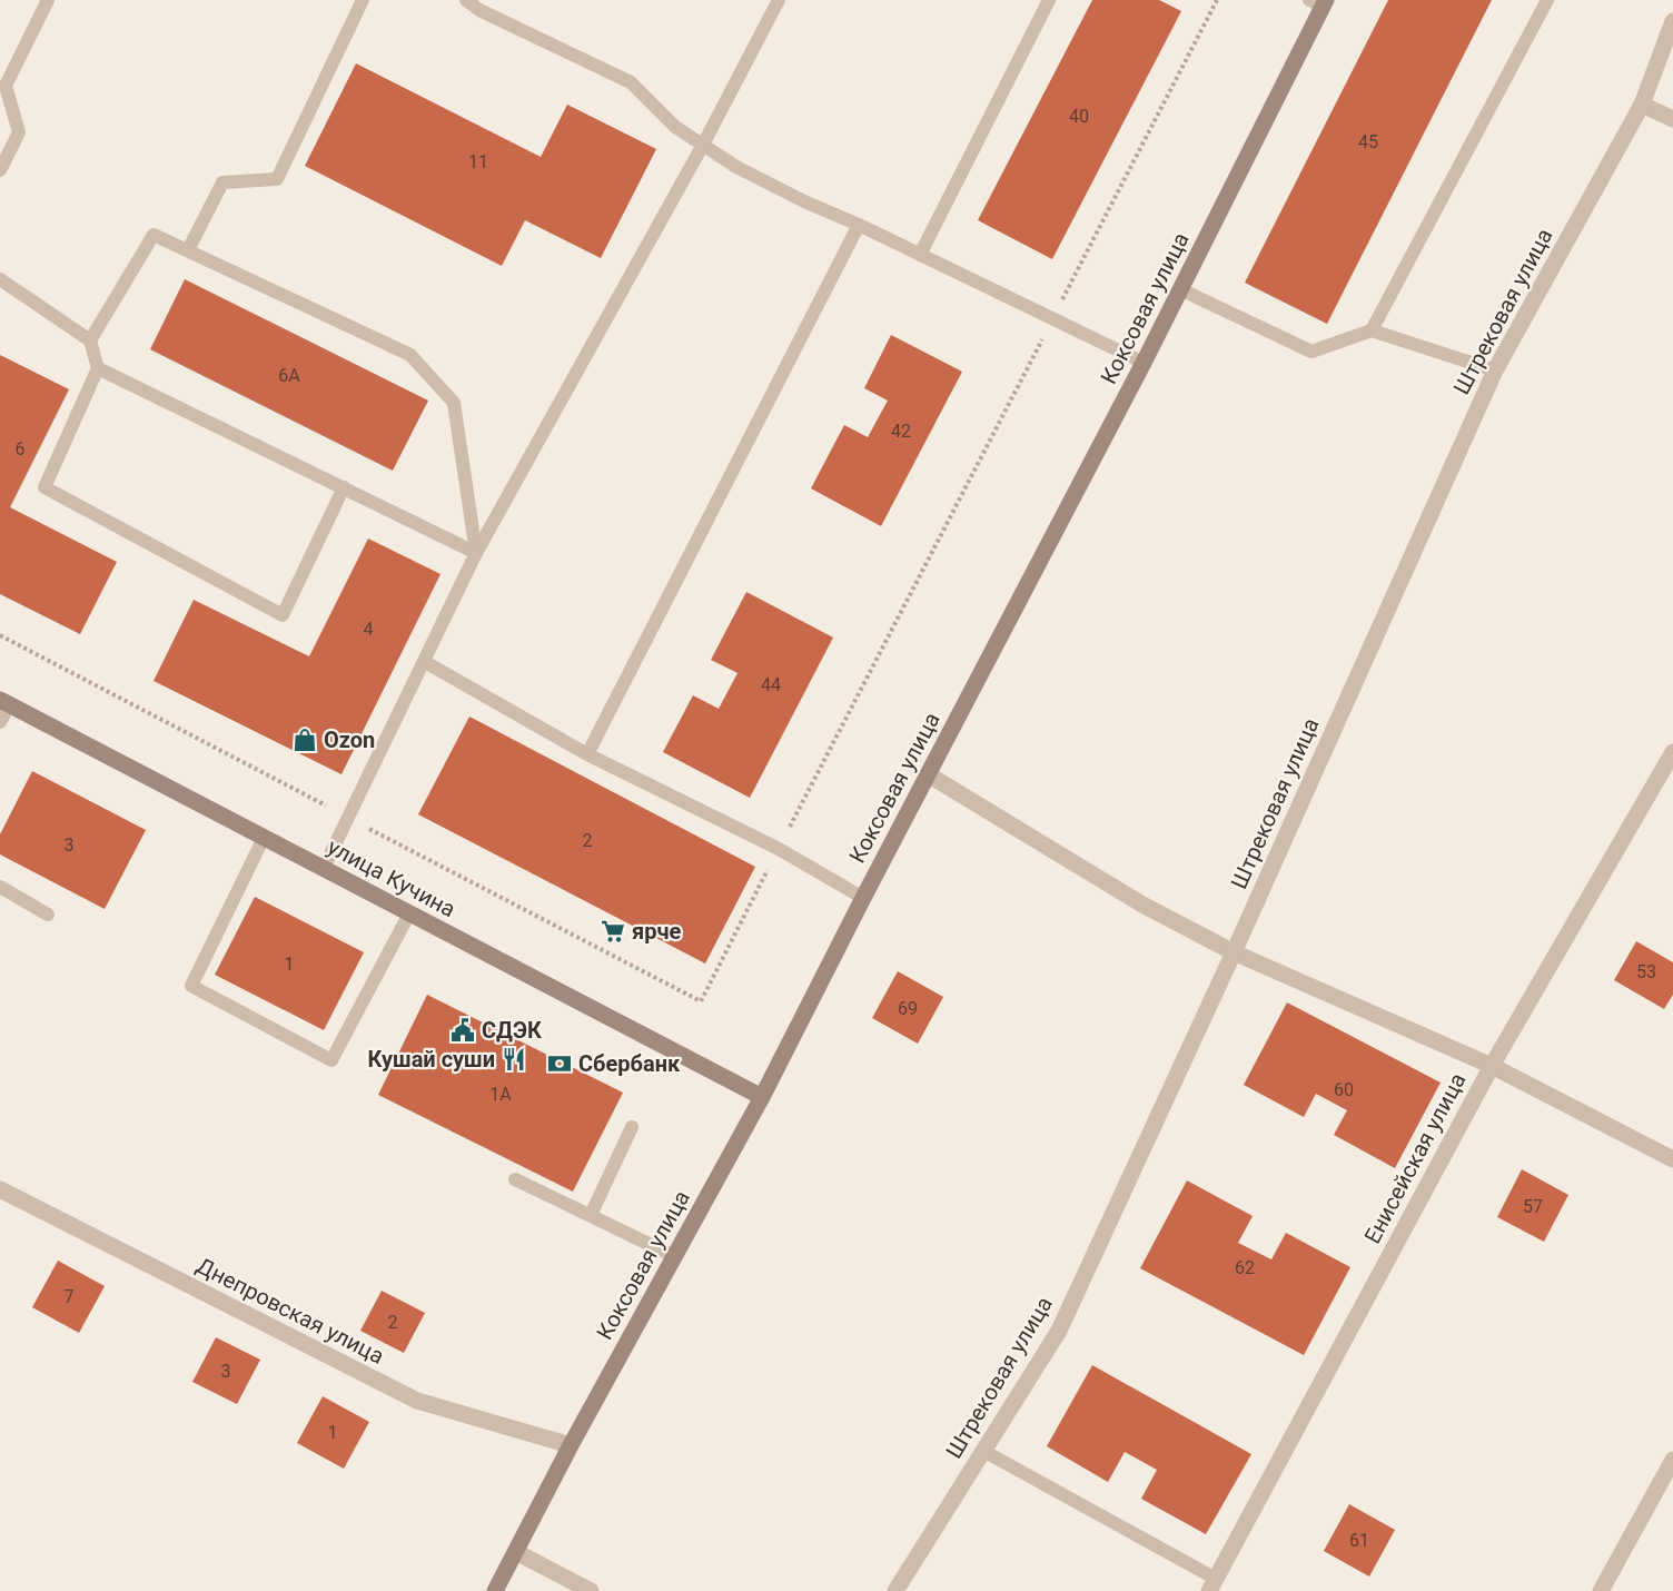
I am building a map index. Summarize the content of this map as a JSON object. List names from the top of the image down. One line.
{"streets":{"main road":["Коксовая улица","улица Кучина"],"street":["Штрековая улица","Енисейская улица","Днепровская улица"]},"crossings":[["Коксовая улица","улица Кучина"],["Коксовая улица","Днепровская улица"]],"places":{"shop":["Ozon"],"supermarket":["ярче"],"public building":["СДЭК"],"restaurant":["Кушай суши"],"bank":["Сбербанк"]},"house_numbers":["40","45","11","6А","42","6","4","44","2","3","1","53","69","60","1А","57","62","7","2","3","1","61"]}
